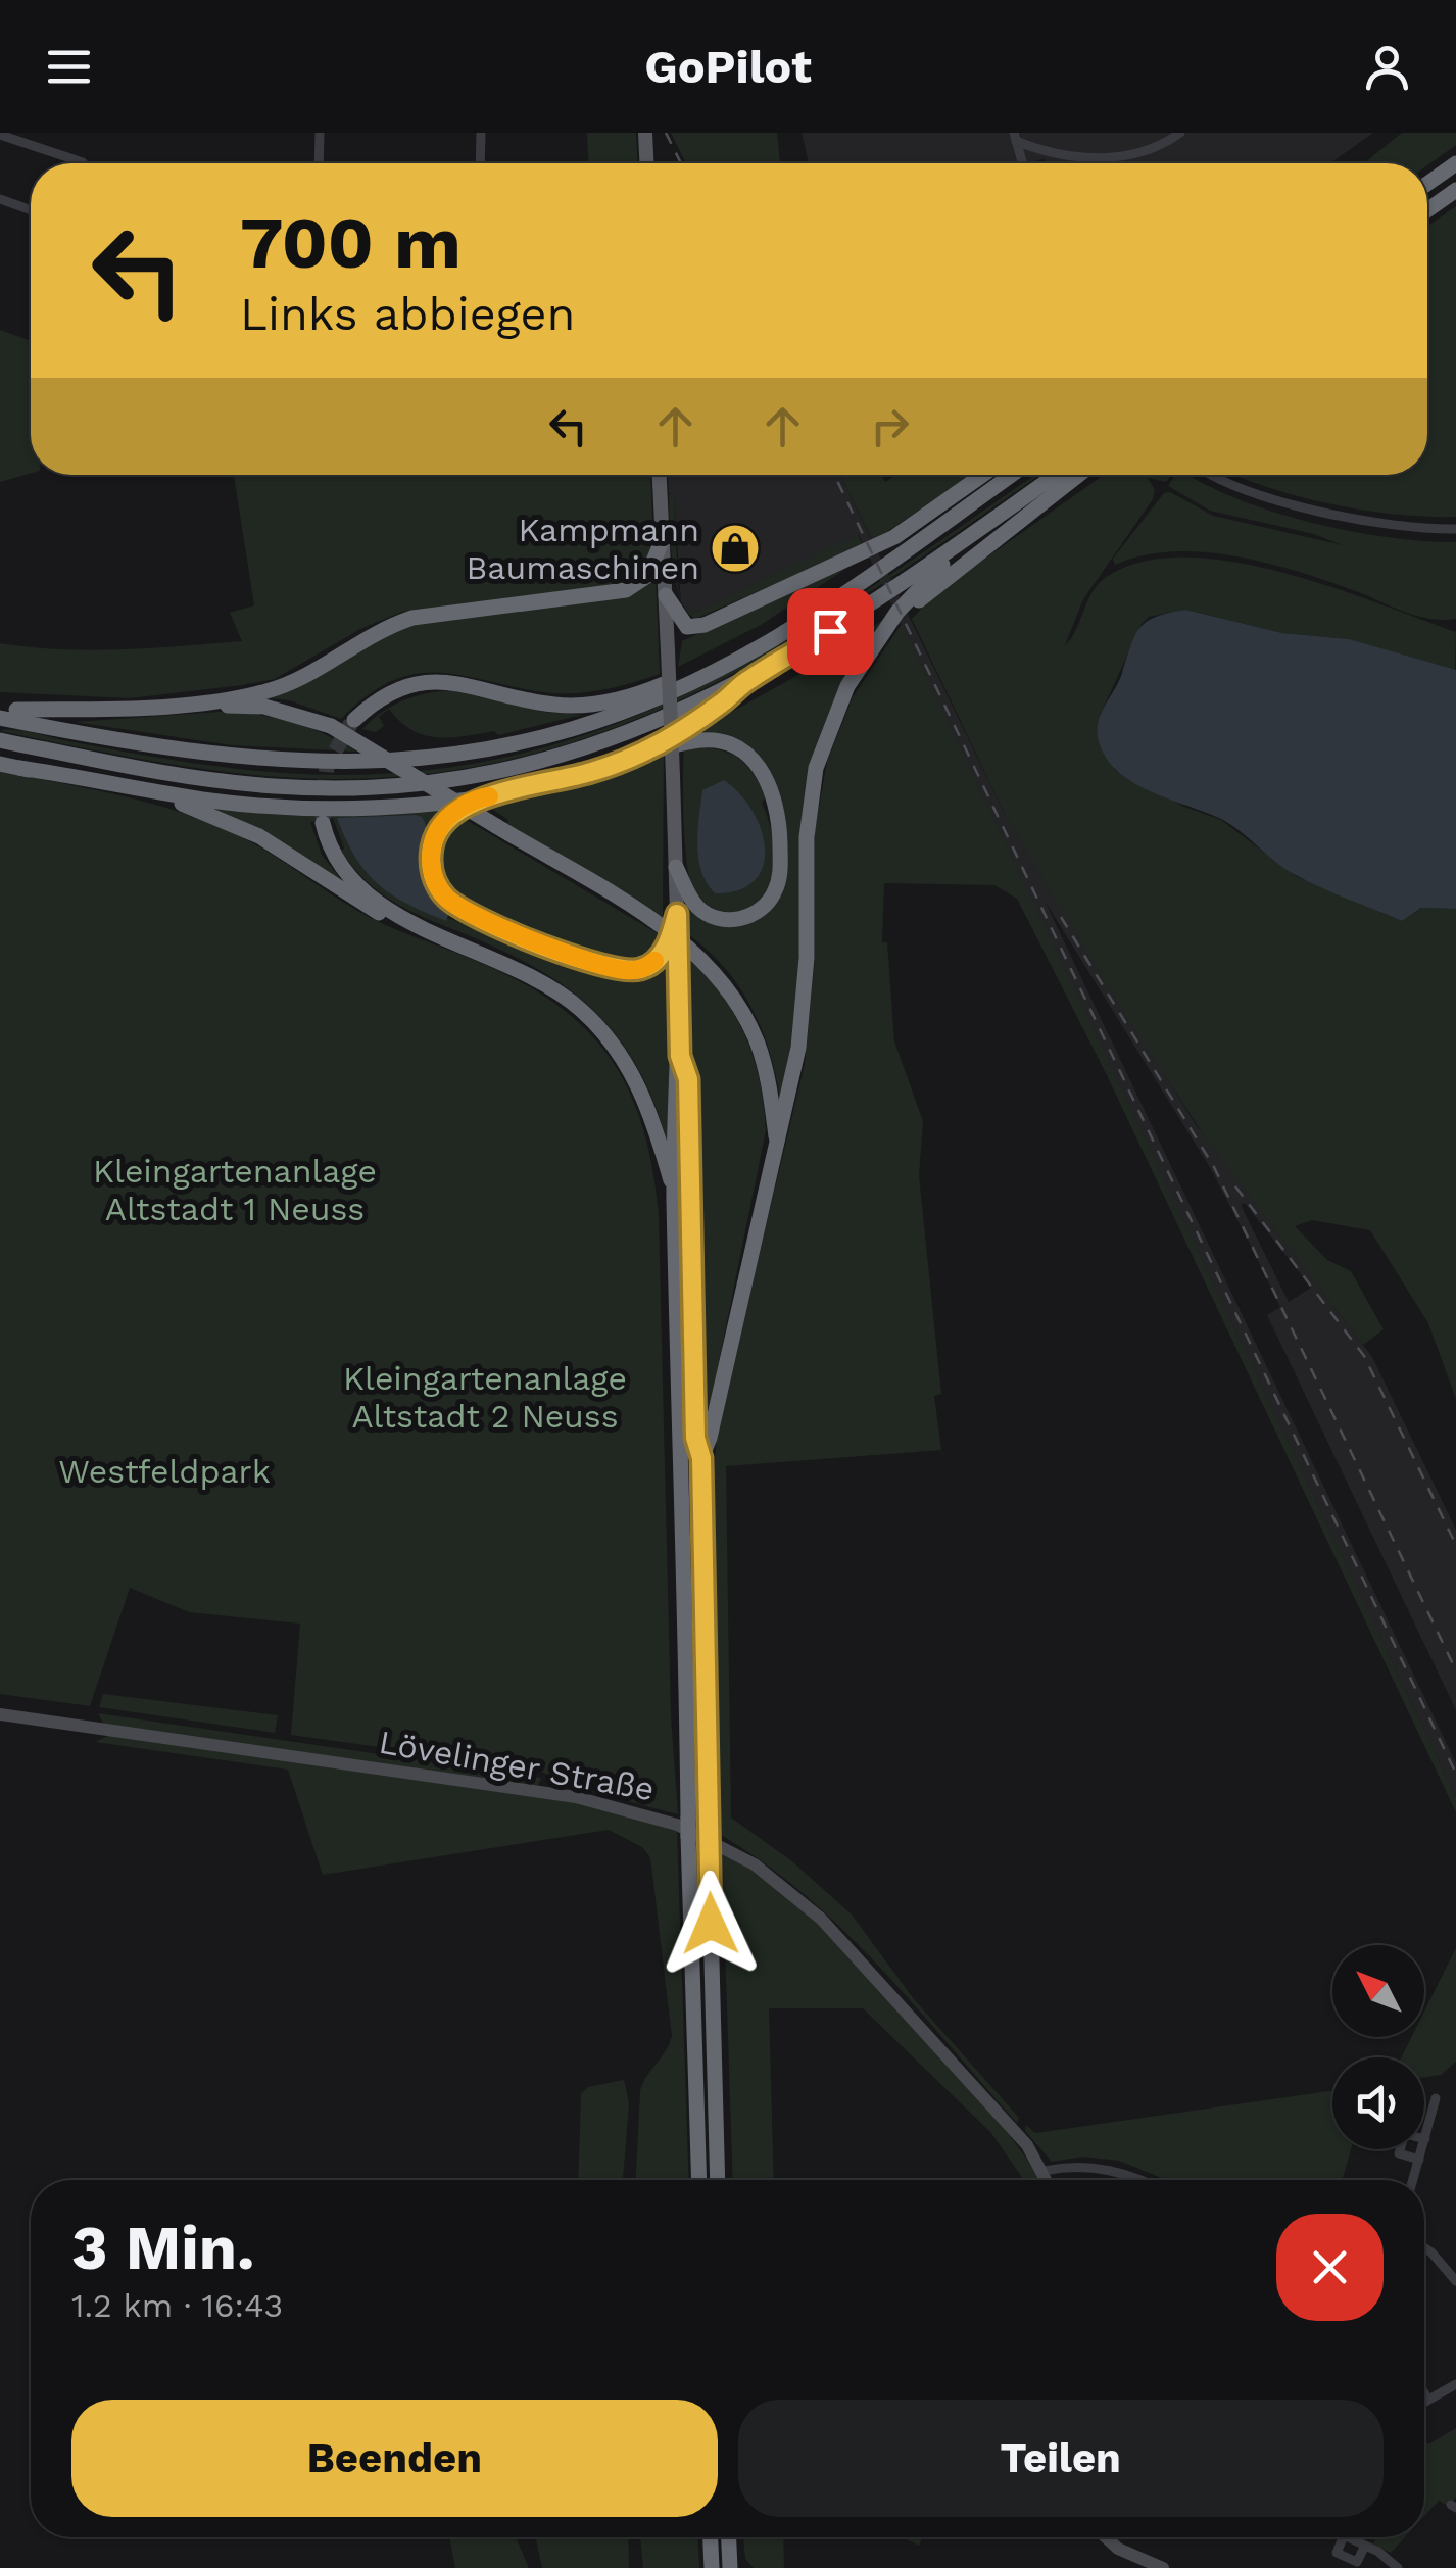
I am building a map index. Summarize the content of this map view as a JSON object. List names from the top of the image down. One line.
{"streets":{"street":["Lövelinger Straße"]},"parks":["Kleingartenanlage Altstadt 1 Neuss","Kleingartenanlage Altstadt 2 Neuss","Westfeldpark"],"places":{"shop":["Kampmann Baumaschinen"]},"north":"top left","page":{"header":"GoPilot","turn":["700 m","Links abbiegen"],"heading":["3 Min.","1.2 km · 16:43"],"buttons":["Beenden","Teilen"]}}
